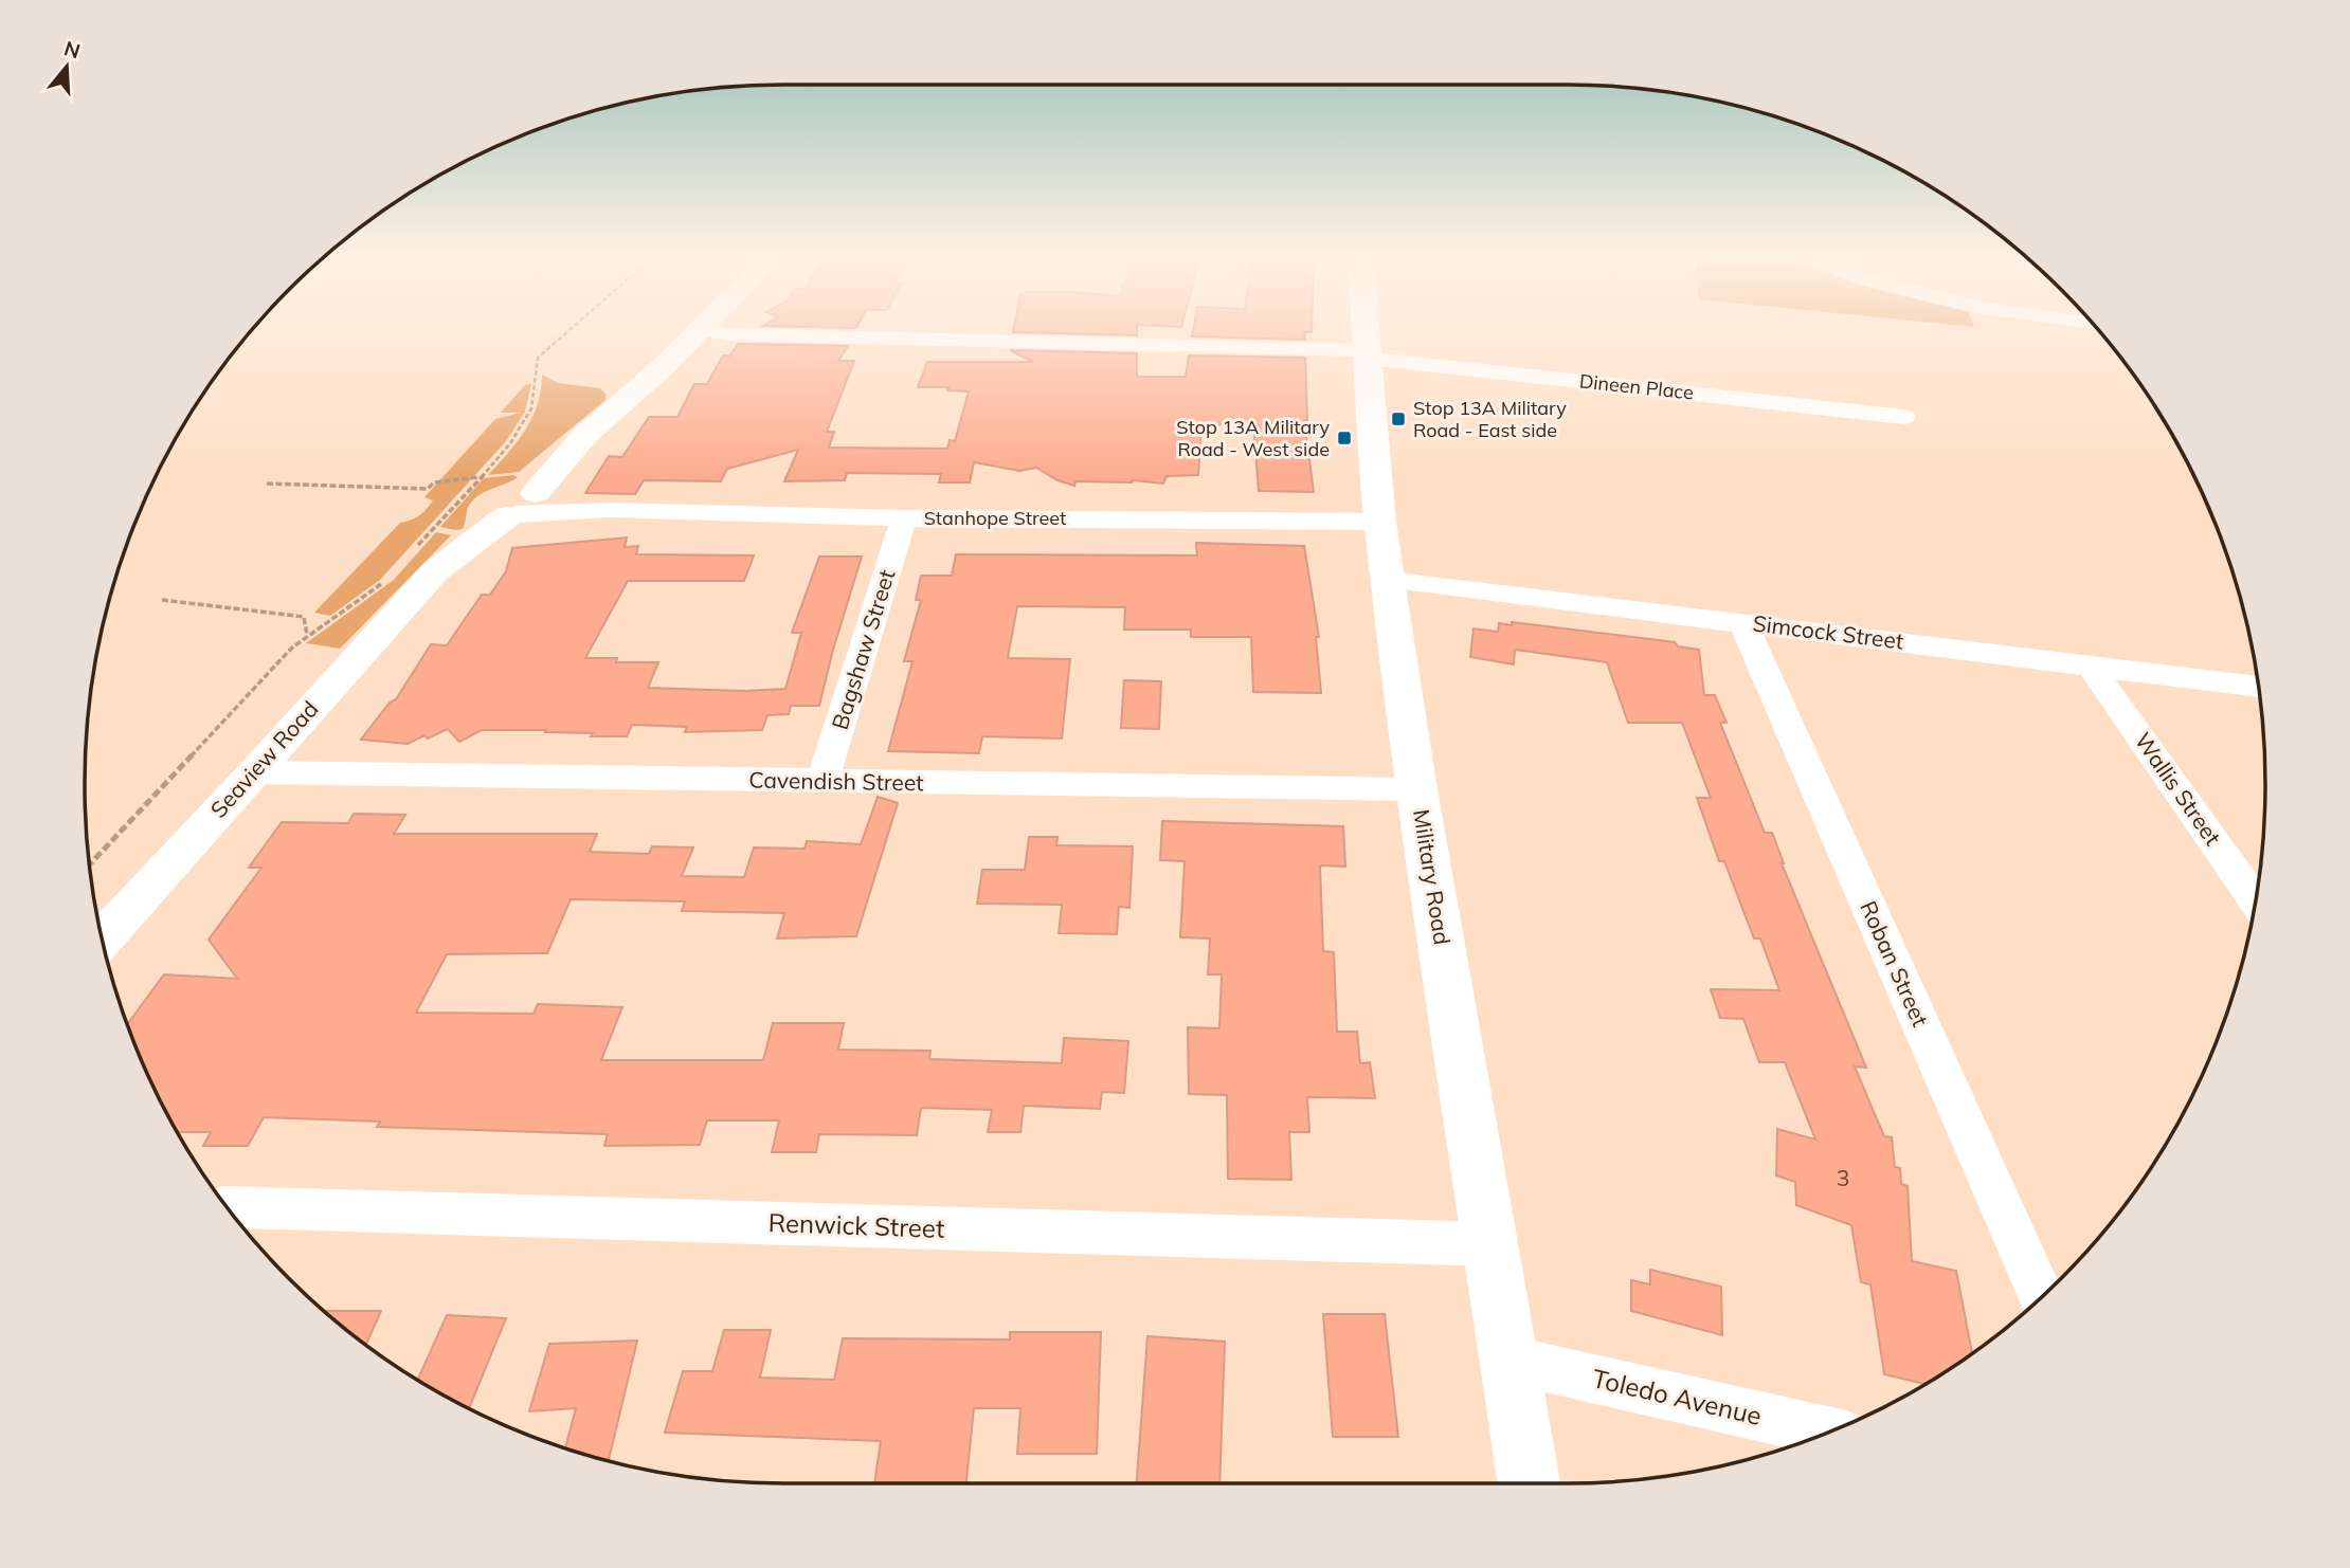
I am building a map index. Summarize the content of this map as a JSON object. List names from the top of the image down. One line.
{"streets":{"street":["Dineen Place","Stanhope Street","Simcock Street","Bagshaw Street","Seaview Road","Cavendish Street","Wallis Street","Military Road","Roban Street","Renwick Street","Toledo Avenue"]},"crossings":[["Dineen Place","Military Road"],["Stanhope Street","Bagshaw Street"],["Stanhope Street","Seaview Road"],["Stanhope Street","Military Road"],["Simcock Street","Wallis Street"],["Simcock Street","Military Road"],["Simcock Street","Roban Street"],["Bagshaw Street","Cavendish Street"],["Seaview Road","Cavendish Street"],["Cavendish Street","Military Road"],["Military Road","Renwick Street"],["Military Road","Toledo Avenue"]],"places":{"transit":["Stop 13A Military Road - East side","Stop 13A Military Road - West side"]},"house_numbers":["3"],"north":"top"}
